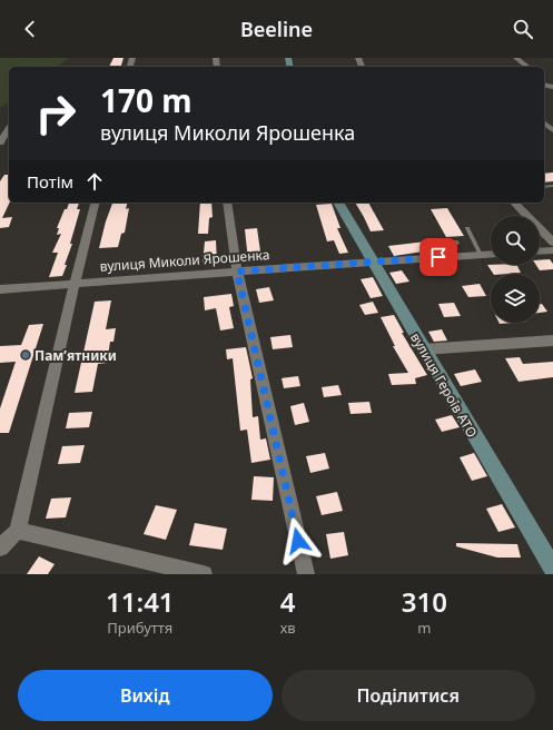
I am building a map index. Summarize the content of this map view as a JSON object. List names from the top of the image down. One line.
{"streets":{"street":["вулиця Миколи Ярошенка","вулиця Героїв АТО"]},"crossings":[["вулиця Миколи Ярошенка","вулиця Героїв АТО"]],"places":["Памʼятники"],"page":{"header":"Beeline","turn":["170 m","вулиця Миколи Ярошенка"],"then":"Потім","eta":["11:41","Прибуття","4","хв","310","m"],"buttons":["Вихід","Поділитися"]}}
